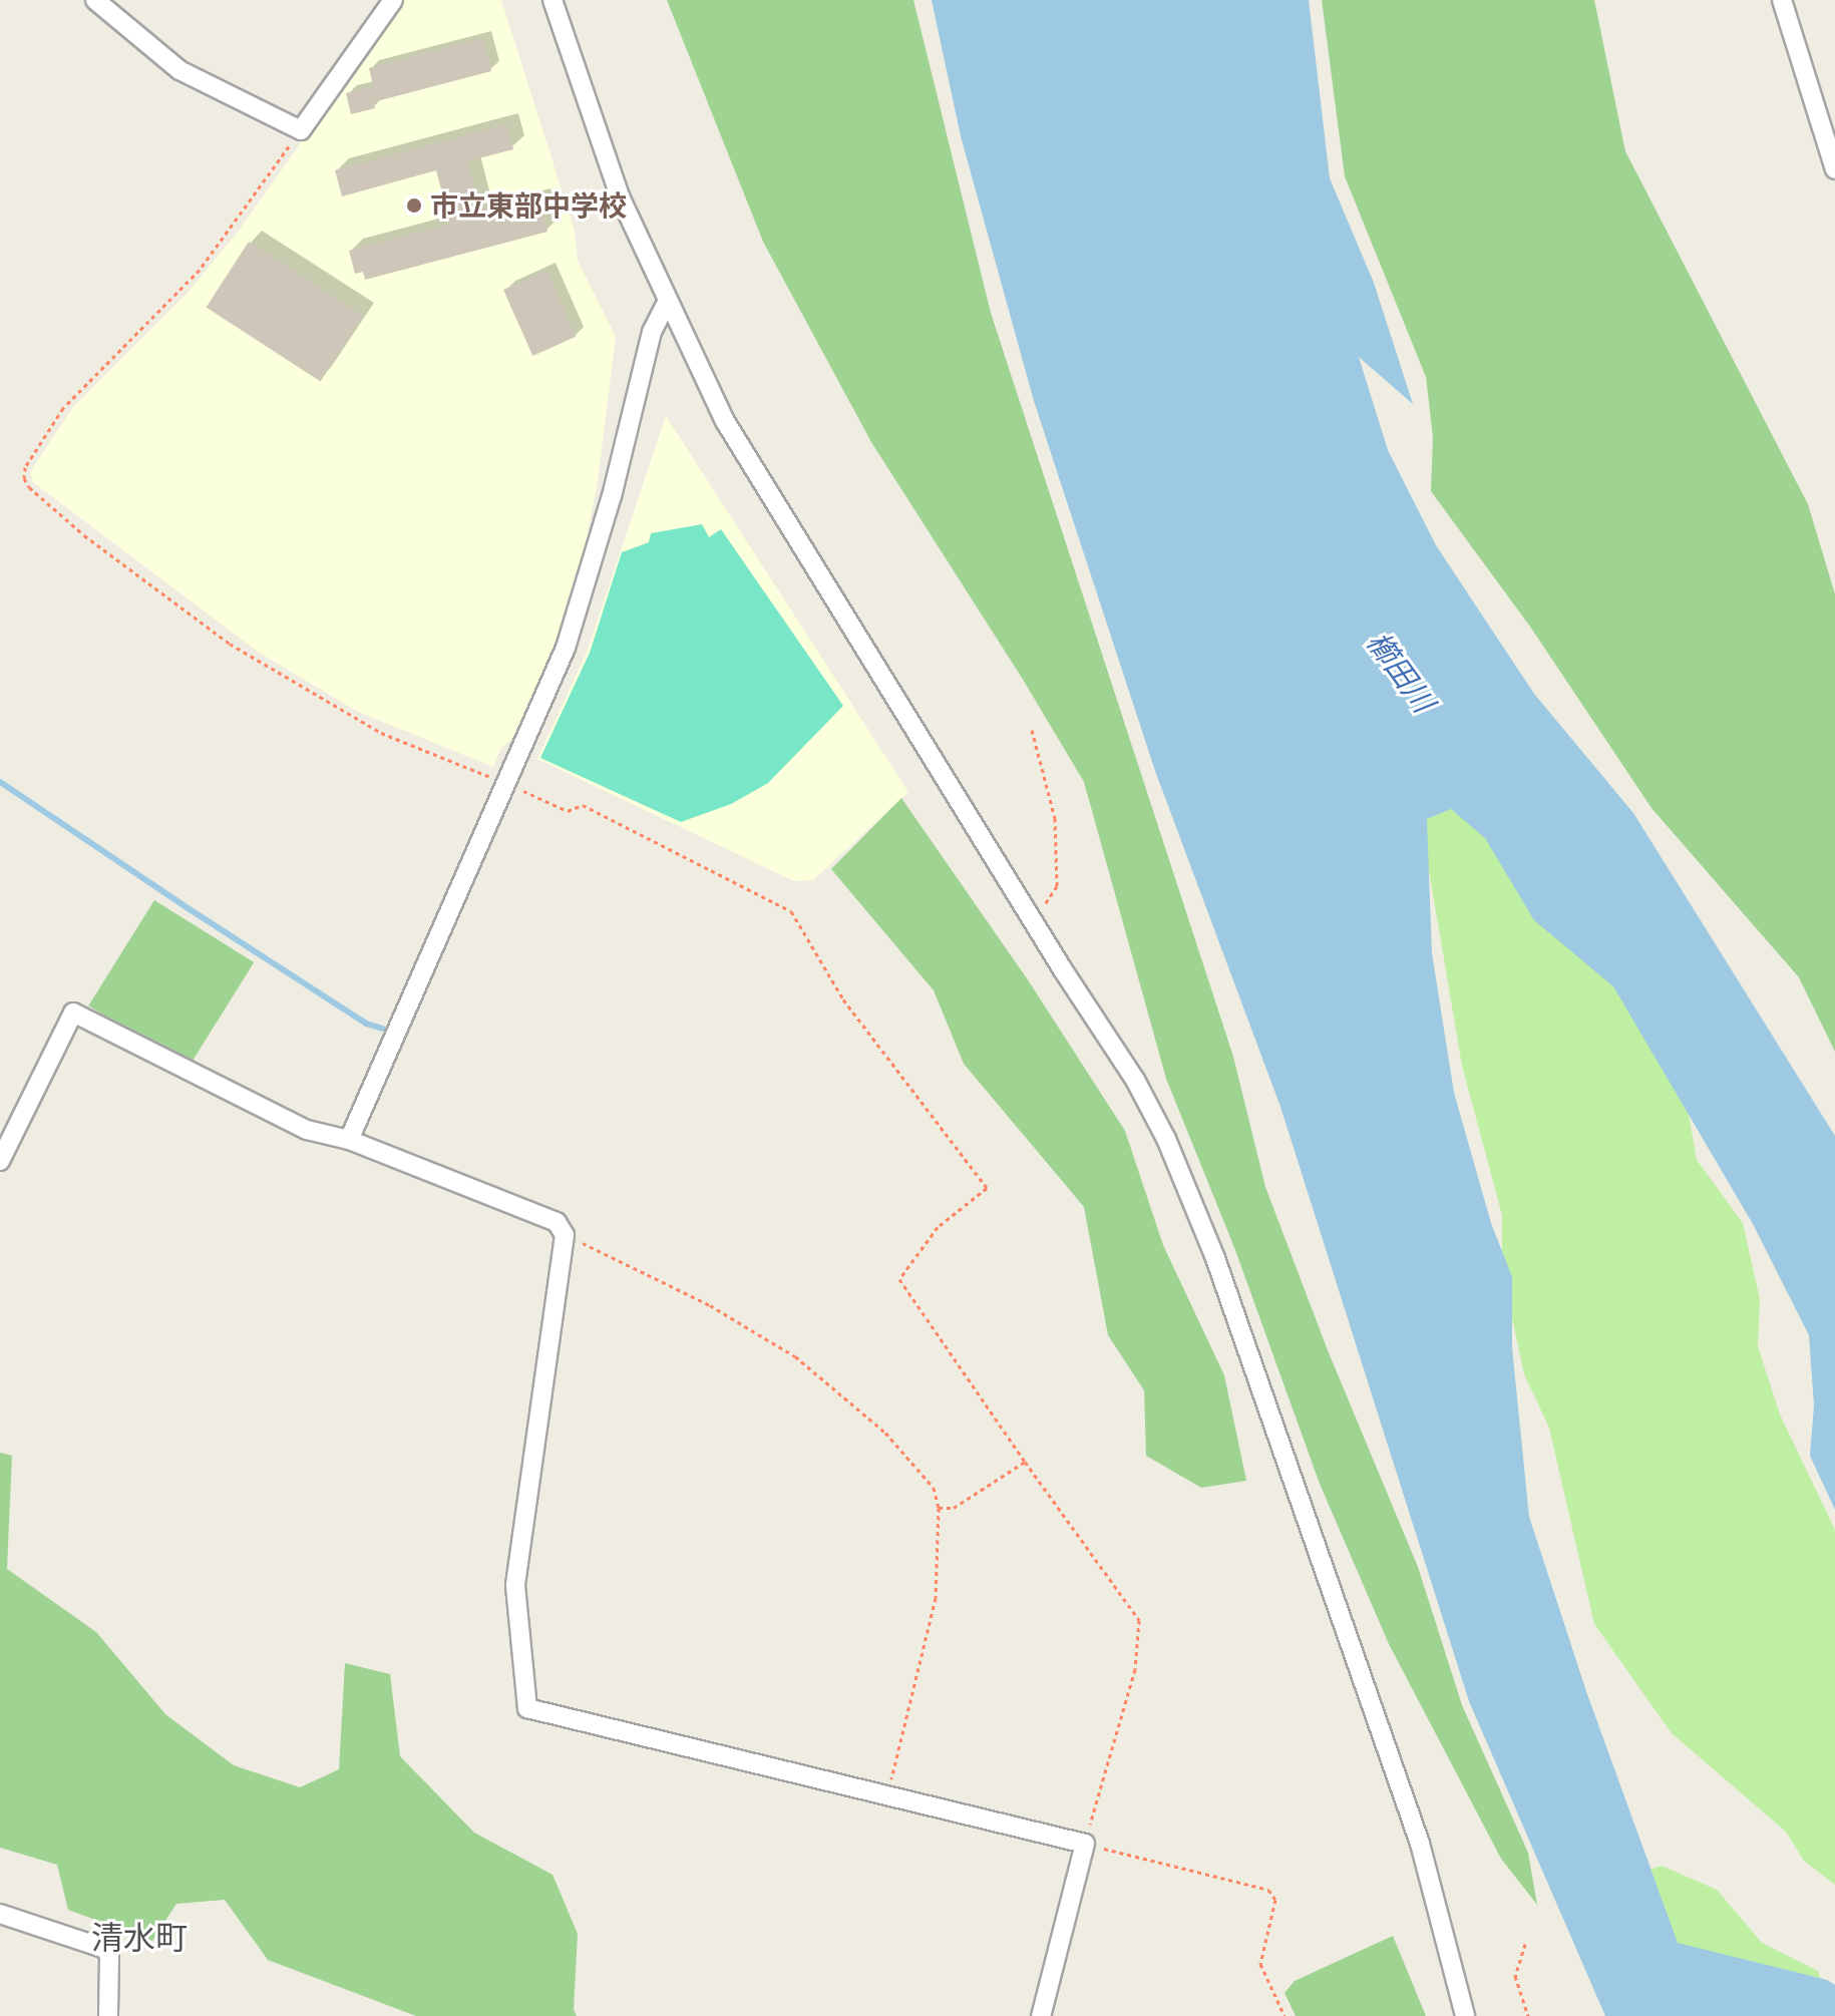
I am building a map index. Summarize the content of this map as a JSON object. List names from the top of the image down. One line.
{"districts":["清水町"],"water":["櫛田川"],"places":["市立東部中学校"]}
